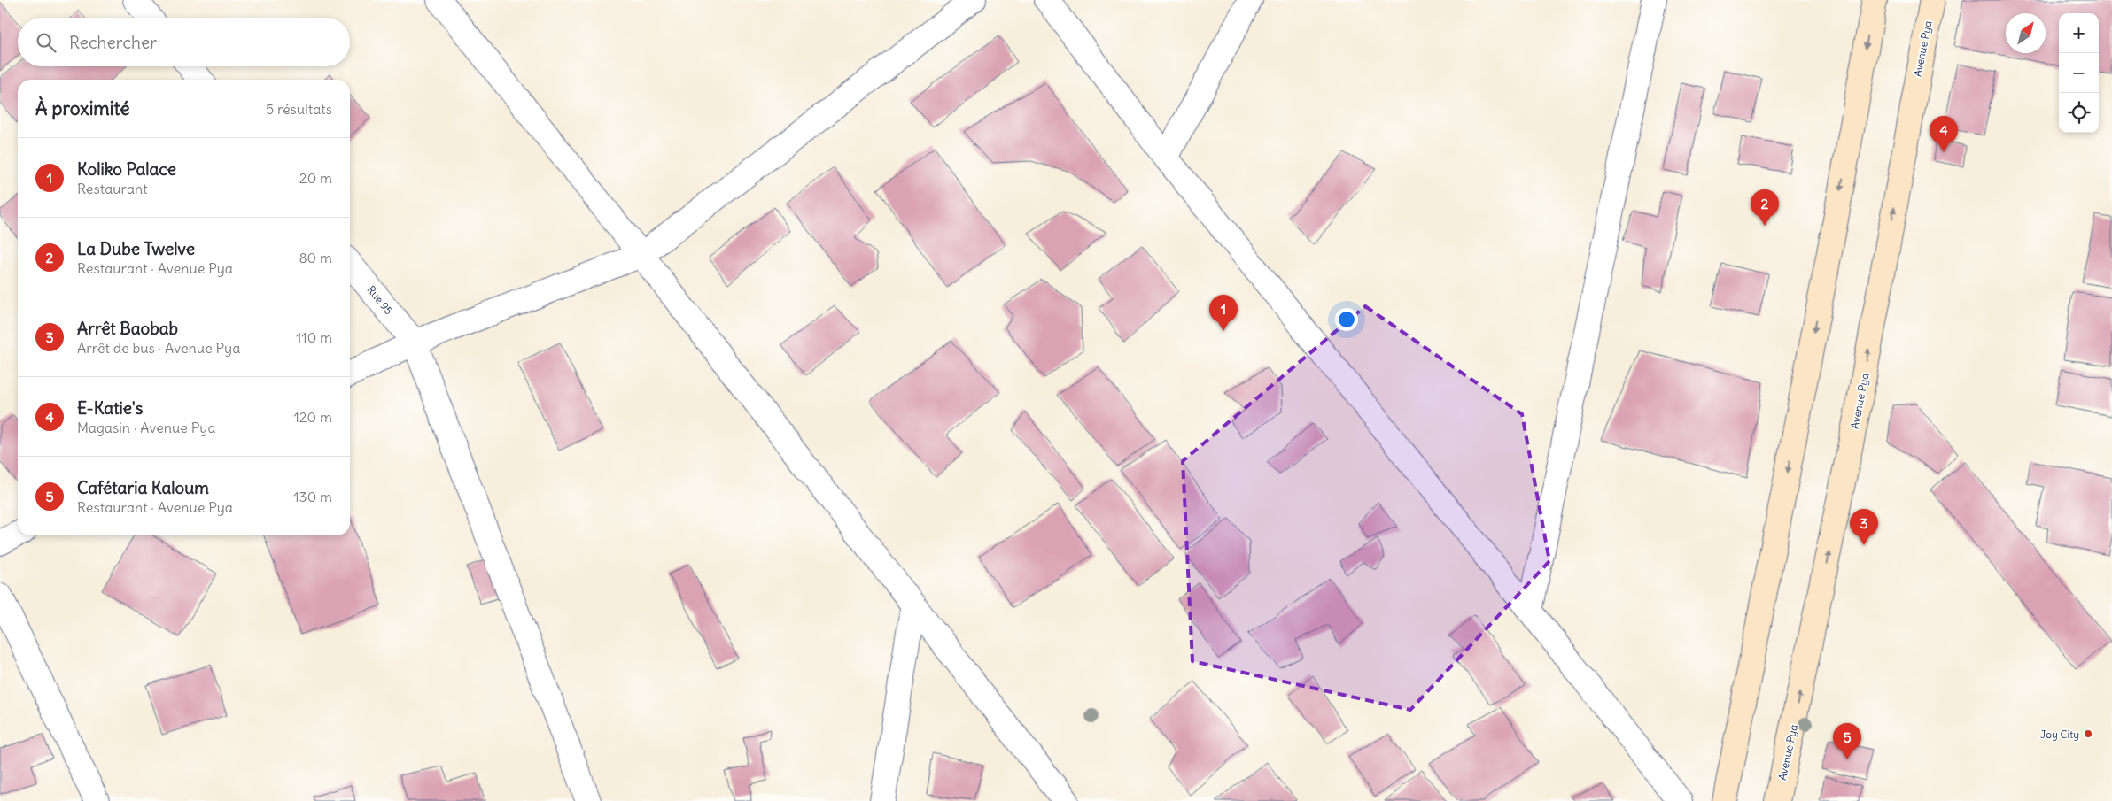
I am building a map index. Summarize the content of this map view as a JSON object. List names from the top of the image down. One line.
{"streets":{"main road":["Avenue Pya"],"street":["Rue 95"]},"places":["Joy City"],"north":"top right","page":{"map_buttons":["+","−"],"search":"Rechercher","heading":["À proximité","5 résultats"],"pins":["4","2","1","3","5"],"list":[{"mark":"1","name":"Koliko Palace","note":"Restaurant","value":"20 m"},{"mark":"2","name":"La Dube Twelve","note":"Restaurant · Avenue Pya","value":"80 m"},{"mark":"3","name":"Arrêt Baobab","note":"Arrêt de bus · Avenue Pya","value":"110 m"},{"mark":"4","name":"E-Katie's","note":"Magasin · Avenue Pya","value":"120 m"},{"mark":"5","name":"Cafétaria Kaloum","note":"Restaurant · Avenue Pya","value":"130 m"}]}}
